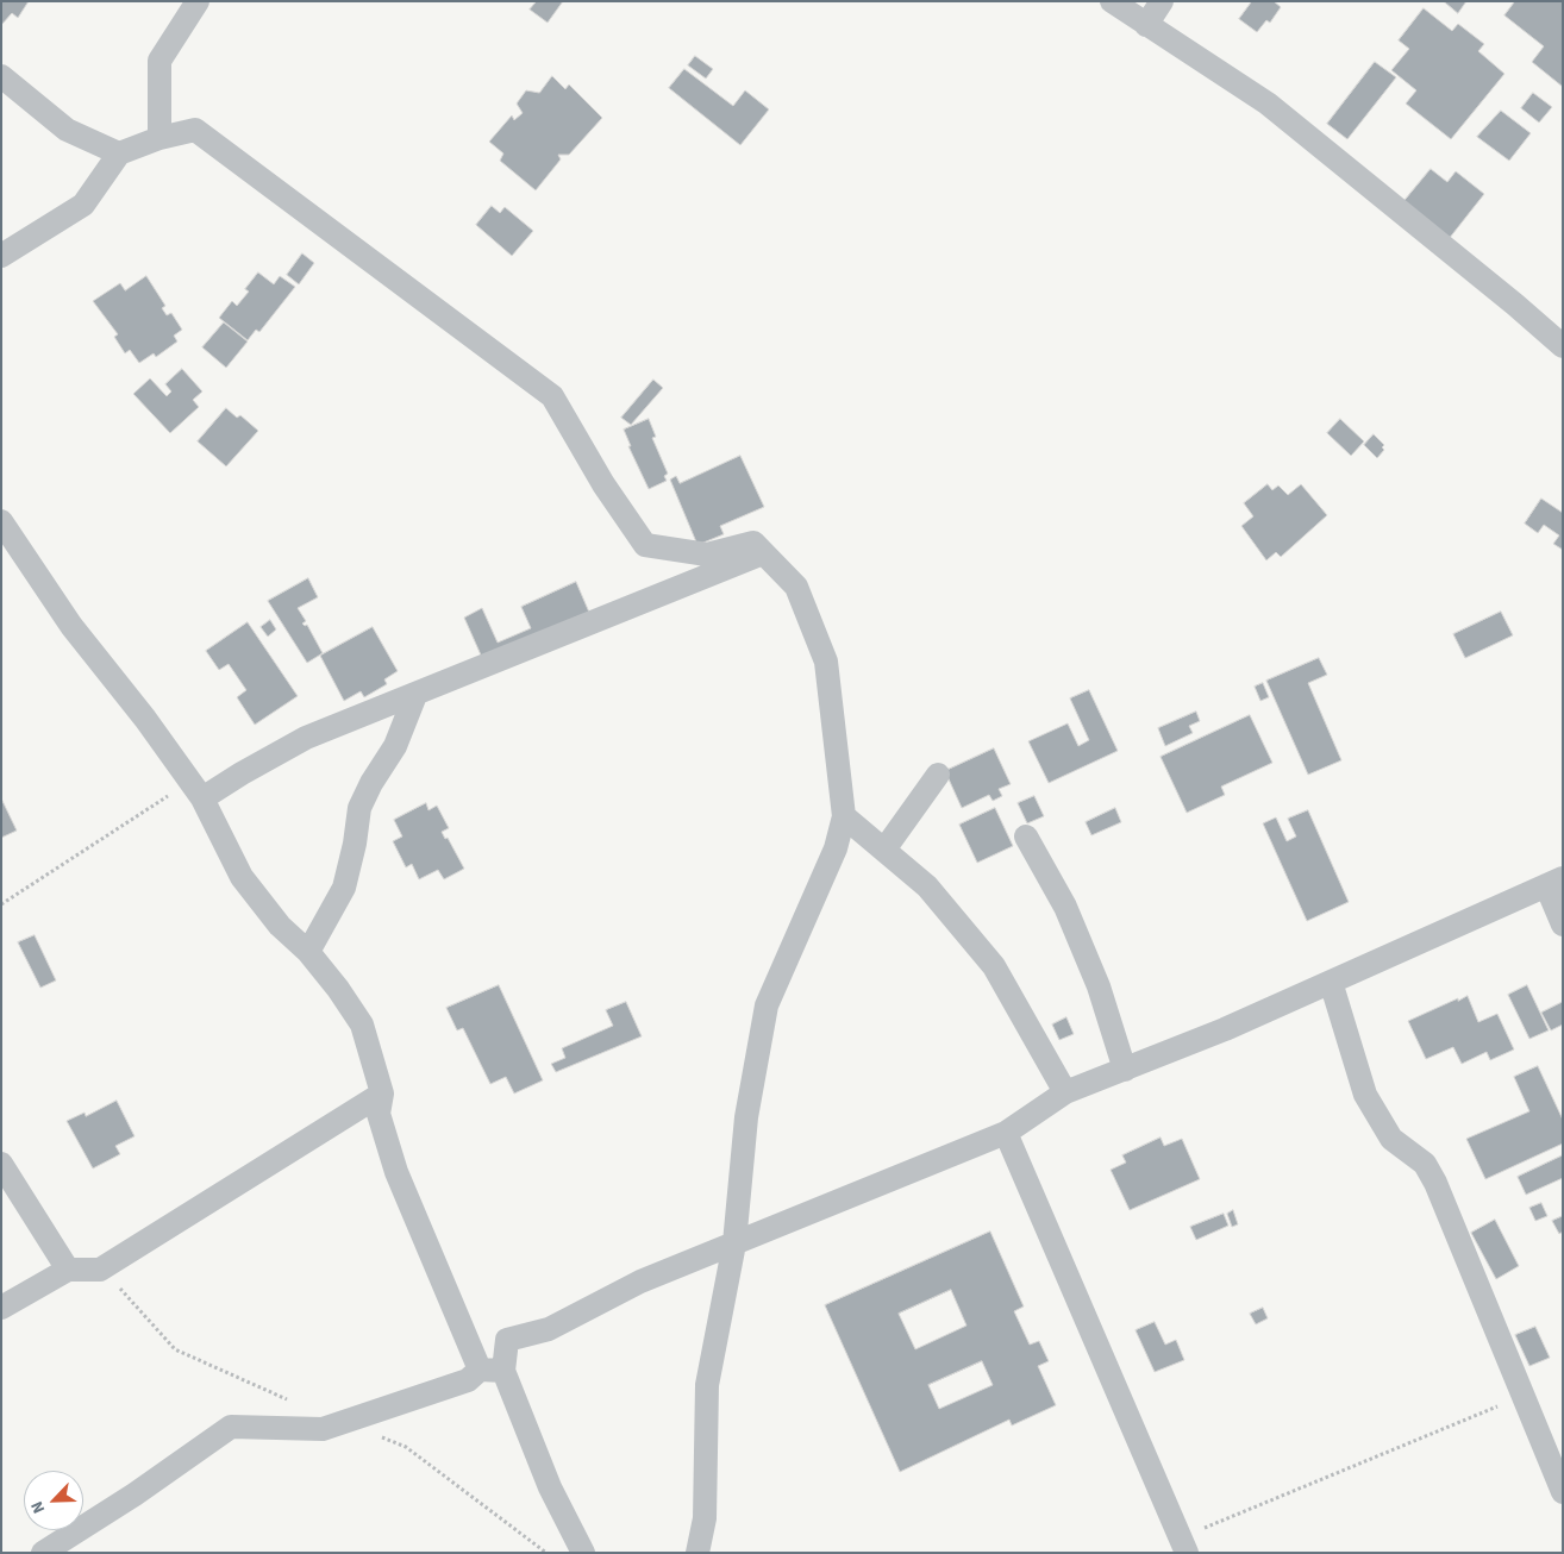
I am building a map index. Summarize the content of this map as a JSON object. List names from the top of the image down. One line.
{"north":"bottom left"}
